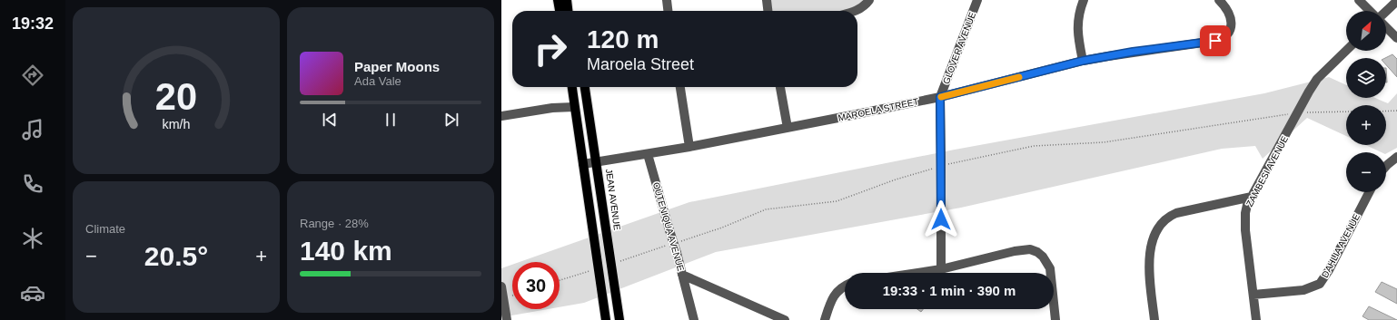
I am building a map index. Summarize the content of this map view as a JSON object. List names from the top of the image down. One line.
{"streets":{"main road":["JEAN AVENUE"],"street":["GLOVER AVENUE","MAROELA STREET","ZAMBESI AVENUE","OUTENIQUA AVENUE","DAHLIA AVENUE"]},"crossings":[["GLOVER AVENUE","MAROELA STREET"],["MAROELA STREET","JEAN AVENUE"],["MAROELA STREET","OUTENIQUA AVENUE"],["ZAMBESI AVENUE","DAHLIA AVENUE"]],"north":"top right","page":{"tabs":"19:32","map_buttons":["+","−"],"turn":["120 m","Maroela Street"],"song":["Paper Moons","Ada Vale"],"tile":["Climate",["Range · 28%","140 km"]],"heat":["−","20.5°","+"],"limit":"30","trip":"19:33 · 1 min · 390 m","gauge":["20","km/h"]}}
